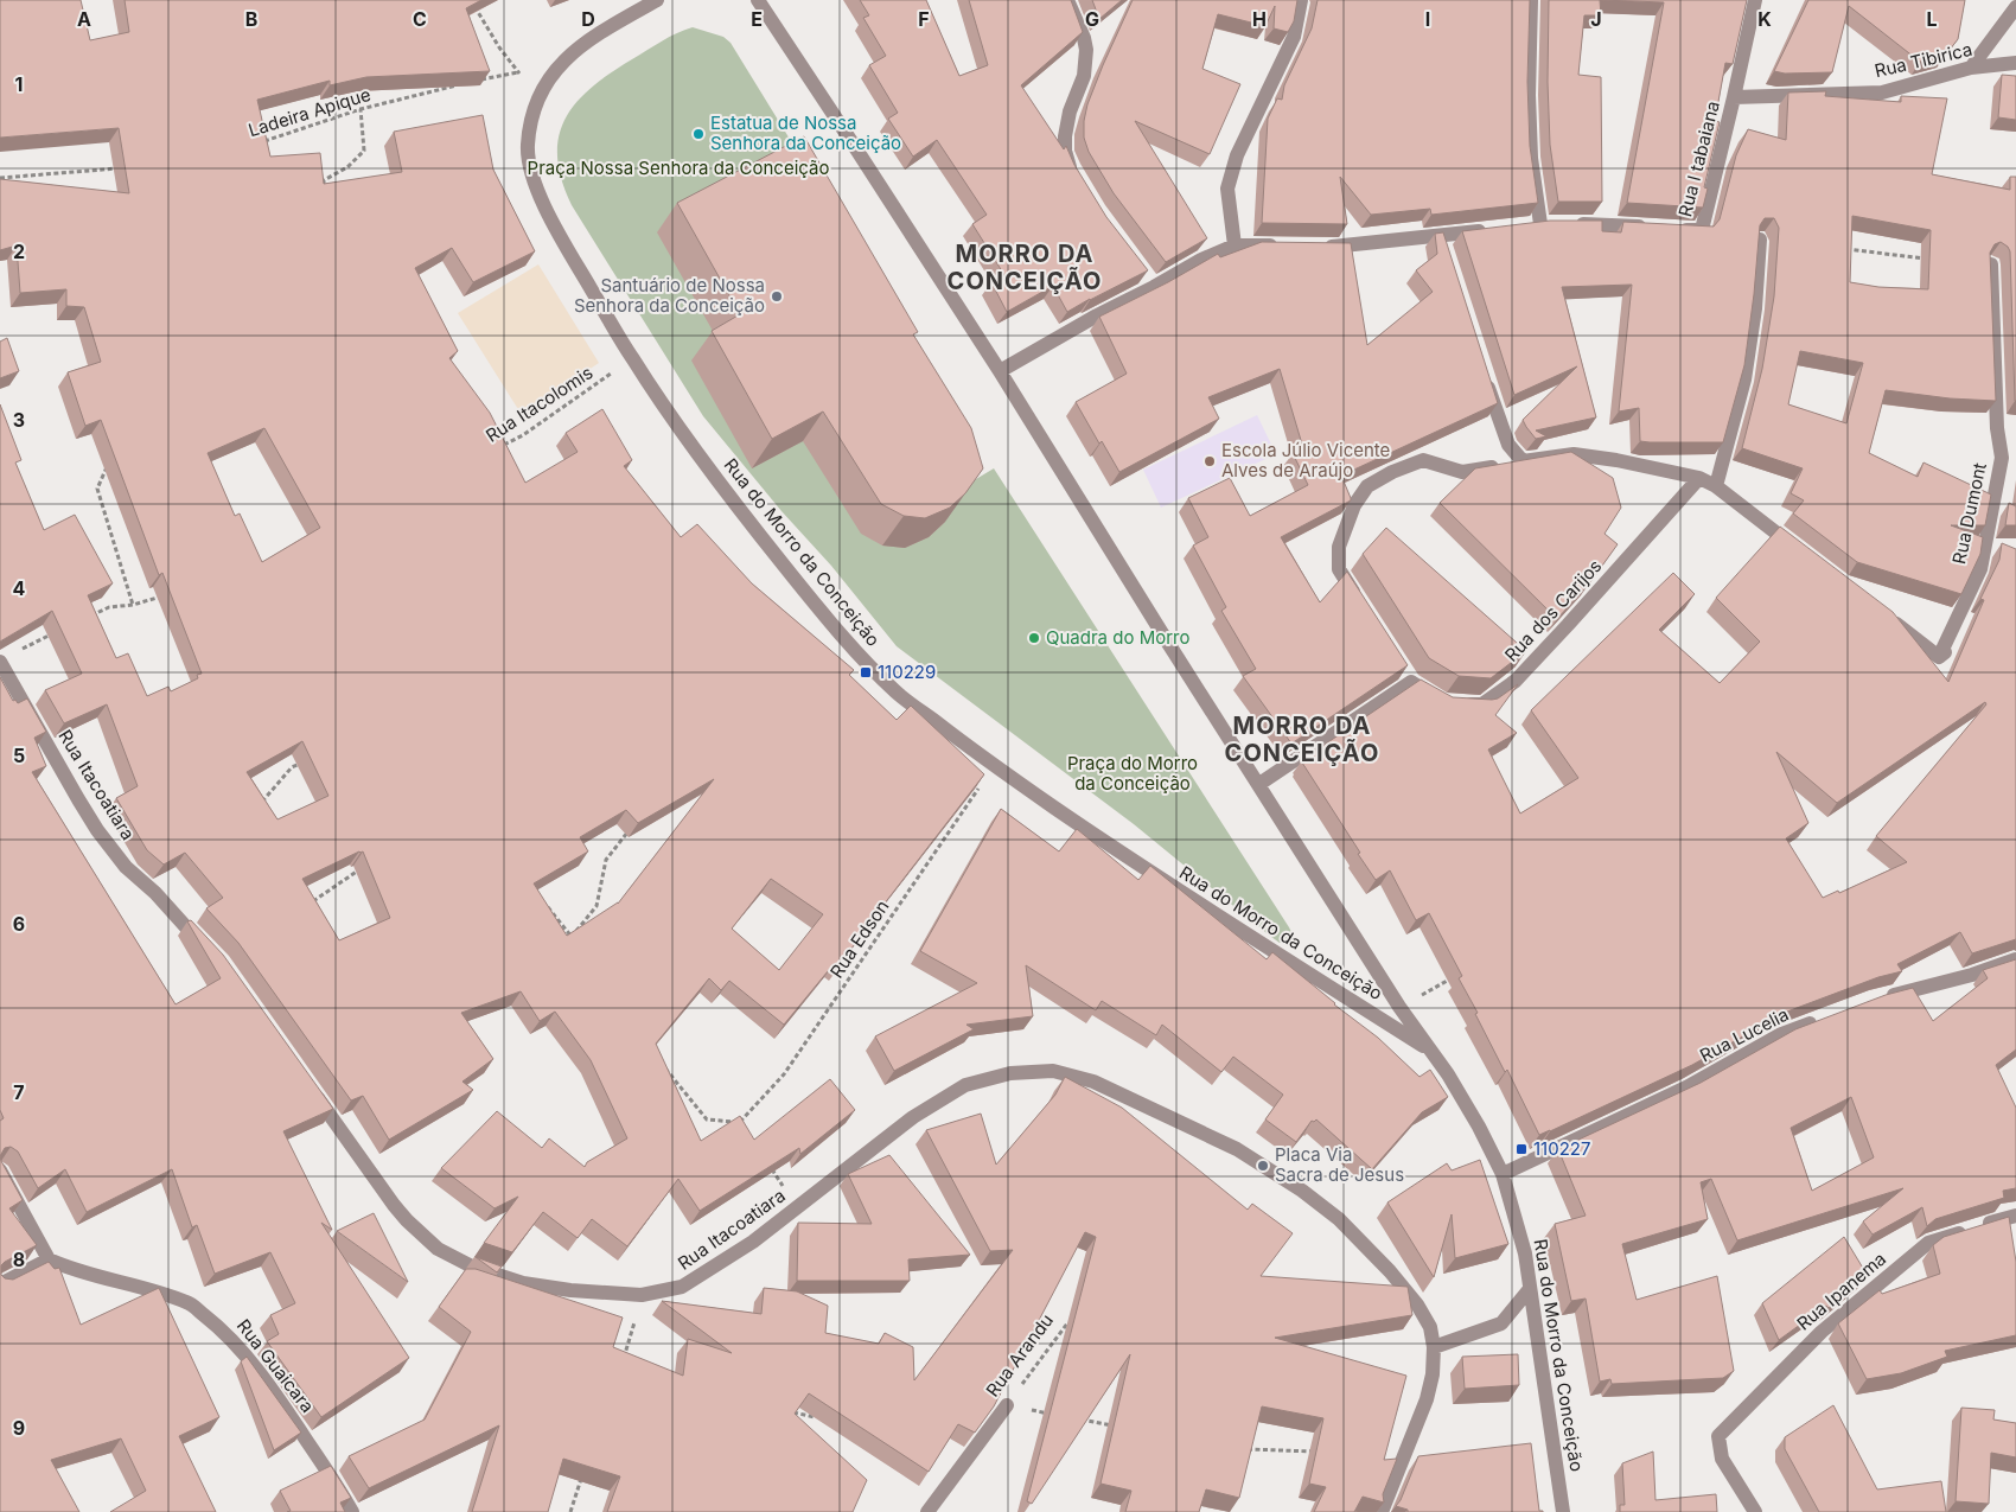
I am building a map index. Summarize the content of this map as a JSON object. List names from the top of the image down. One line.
{"streets":{"street":["Rua Tibirica","Rua I tabaiana","Rua Dumont","Rua do Morro da Conceição","Rua dos Carijos","Rua Itacoatiara","Rua Lucelia","Rua Ipanema","Rua Arandu","Rua Guaicara"],"path":["Ladeira Apique","Rua Itacolomis","Rua Edson"]},"crossings":[["Rua Tibirica","Rua I tabaiana"],["Rua Itacolomis","Rua do Morro da Conceição"],["Rua do Morro da Conceição","Rua dos Carijos"],["Rua do Morro da Conceição","Rua Edson"],["Rua do Morro da Conceição","Rua Lucelia"]],"districts":["MORRO DA CONCEIÇÃO","MORRO DA CONCEIÇÃO"],"parks":["Praça Nossa Senhora da Conceição","Praça do Morro da Conceição"],"places":{"other":["Estatua de Nossa Senhora da Conceição","Santuário de Nossa Senhora da Conceição","Escola Júlio Vicente Alves de Araújo","Quadra do Morro","Placa Via Sacra de Jesus"],"transit":["110229","110227"]},"grid":{"columns":["A","B","C","D","E","F","G","H","I","J","K","L"],"rows":["1","2","3","4","5","6","7","8","9"]}}
